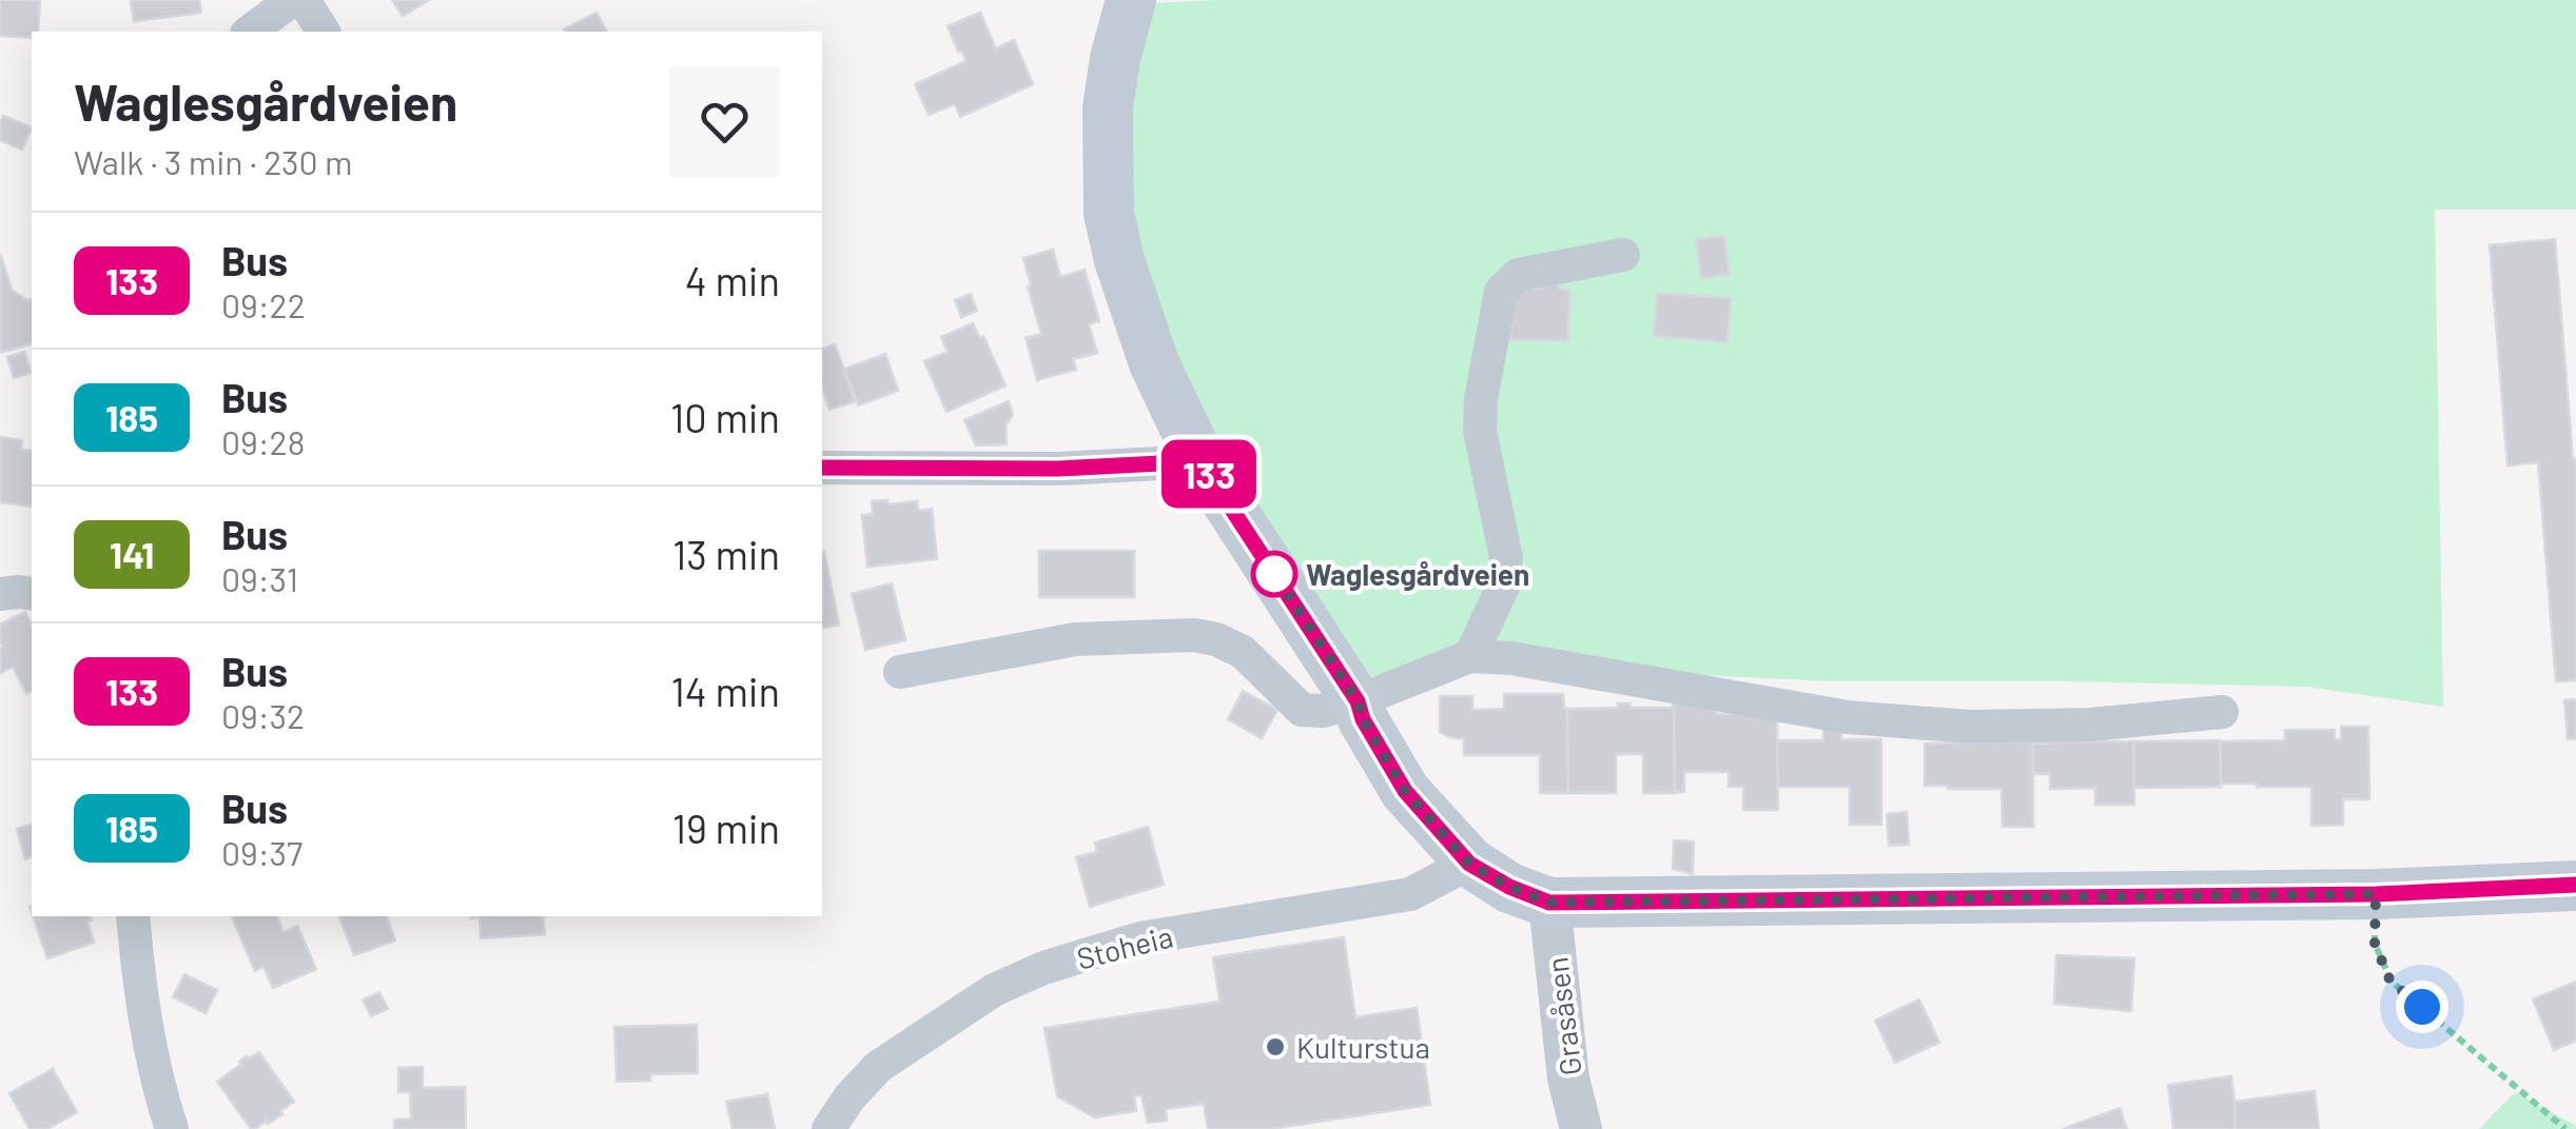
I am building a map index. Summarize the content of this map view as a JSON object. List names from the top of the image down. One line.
{"streets":{"street":["Stoheia","Grasåsen"]},"places":["Waglesgårdveien","Kulturstua"],"lines":["bus line 133"],"page":{"on_map":"133","heading":["Waglesgårdveien","Walk · 3 min · 230 m"],"list":[{"mark":"133","name":"Bus","note":"09:22","value":"4 min"},{"mark":"185","name":"Bus","note":"09:28","value":"10 min"},{"mark":"141","name":"Bus","note":"09:31","value":"13 min"},{"mark":"133","name":"Bus","note":"09:32","value":"14 min"},{"mark":"185","name":"Bus","note":"09:37","value":"19 min"}]}}
